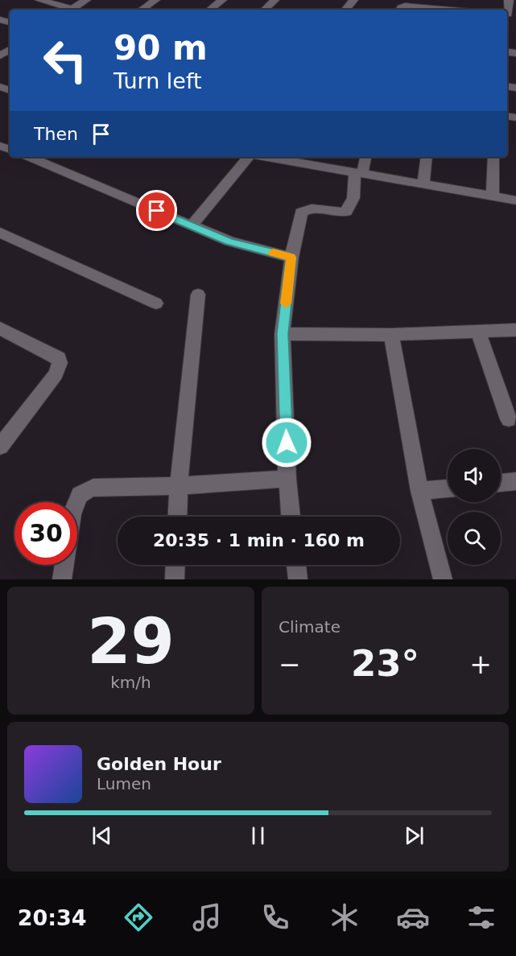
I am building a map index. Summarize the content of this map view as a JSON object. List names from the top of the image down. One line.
{"page":{"turn":["90 m","Turn left"],"then":"Then","limit":"30","trip":"20:35 · 1 min · 160 m","tile":[["29","km/h"],"Climate"],"heat":["−","23°","+"],"song":["Golden Hour","Lumen"],"tabs":"20:34"}}
